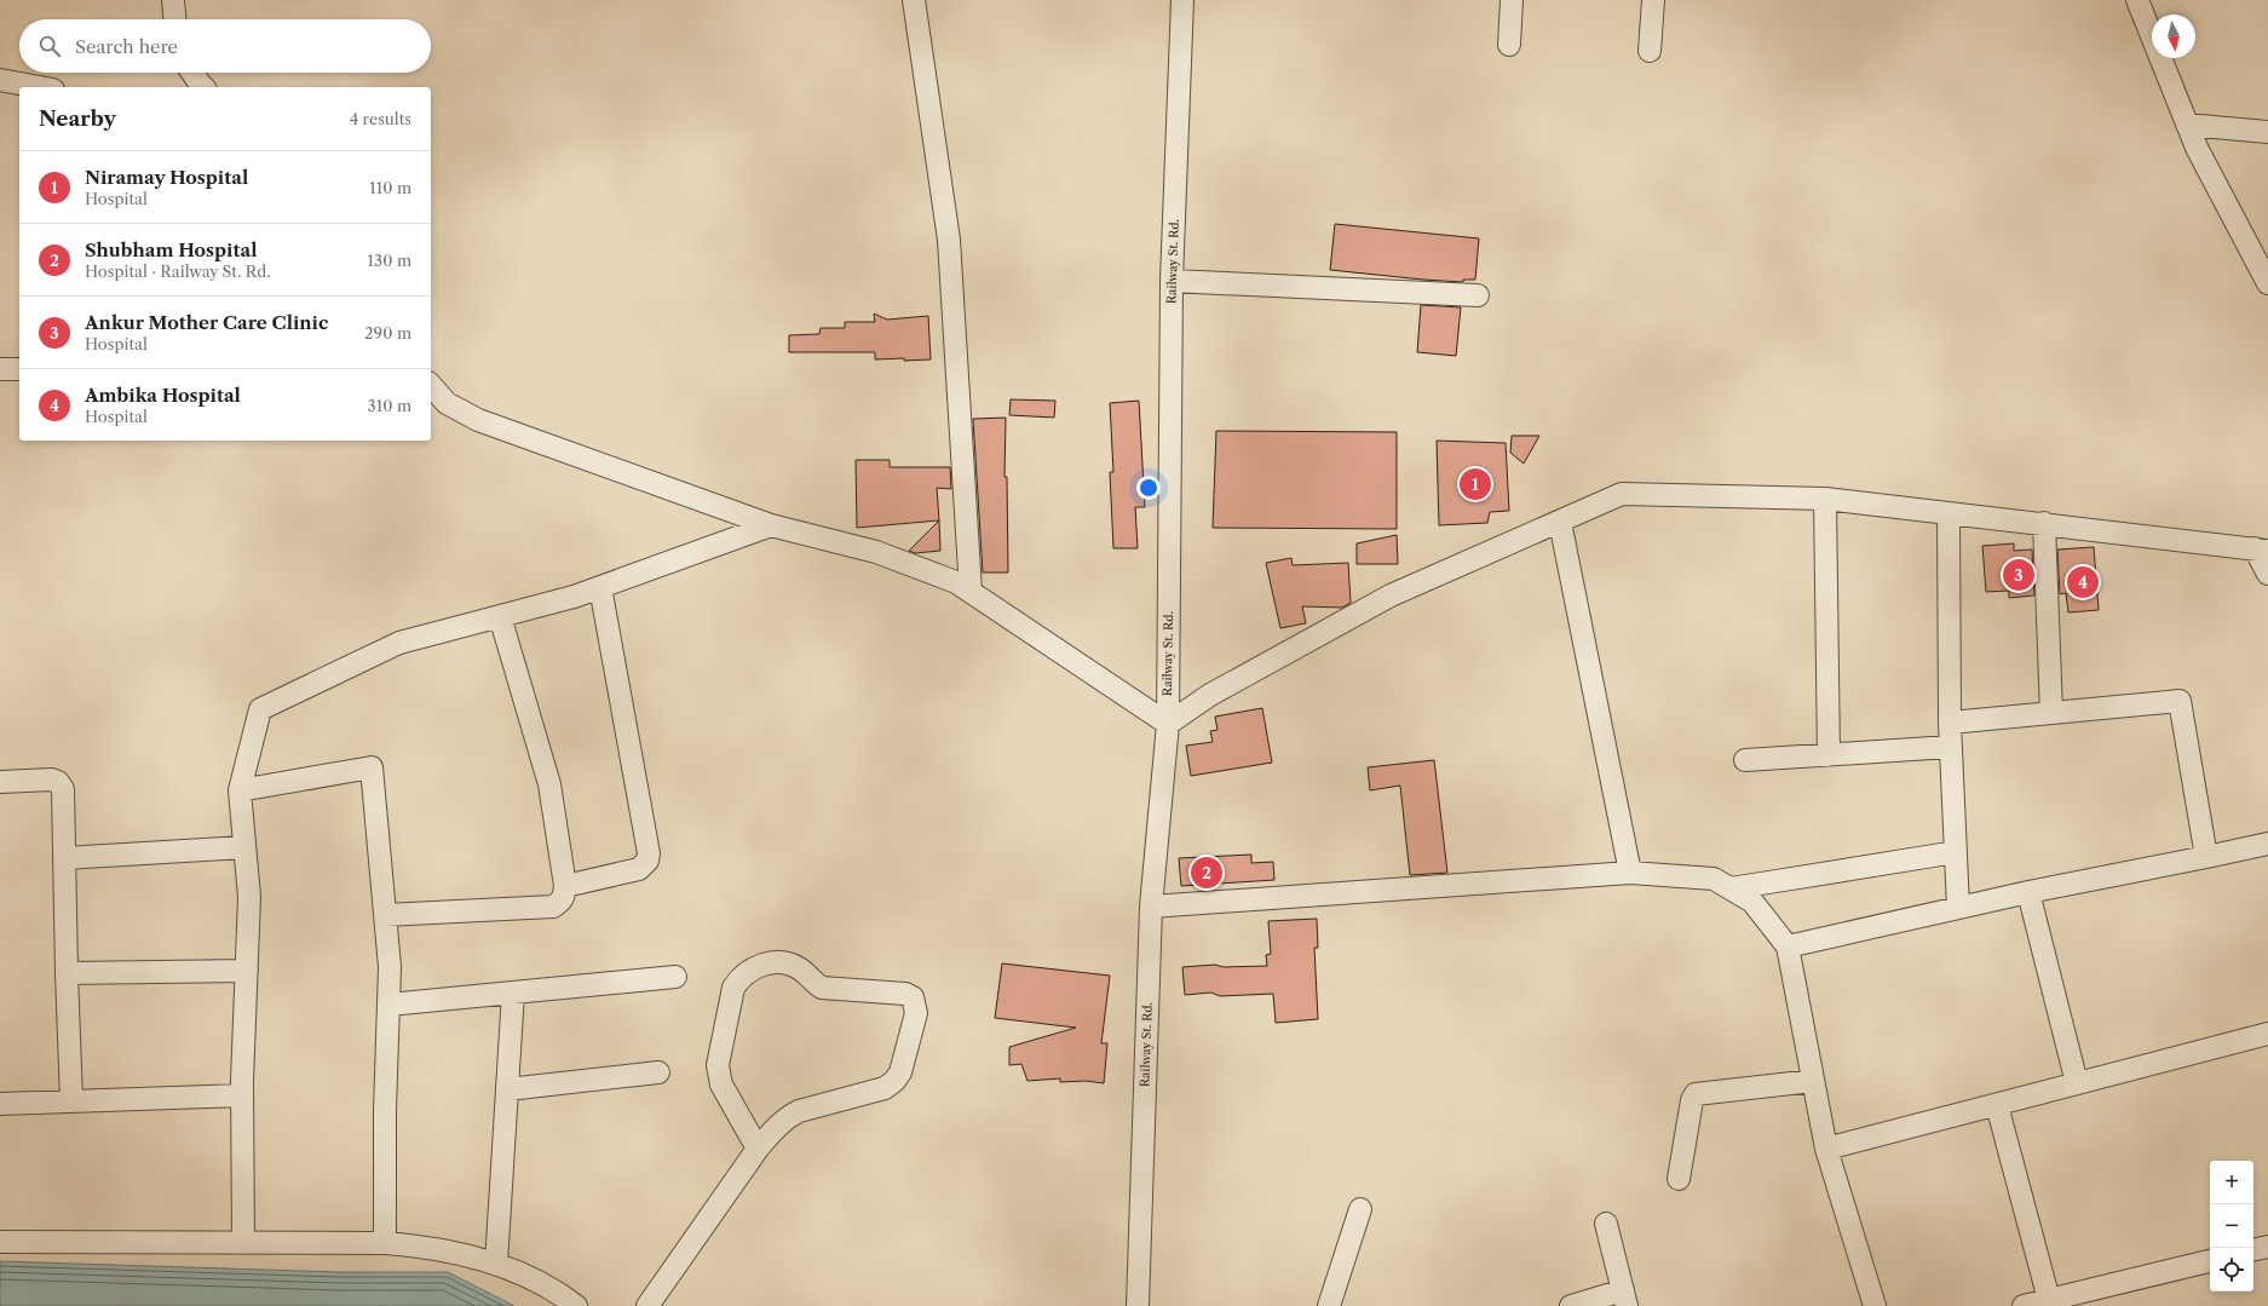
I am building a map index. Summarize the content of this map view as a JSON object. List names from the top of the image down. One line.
{"streets":{"street":["Railway St. Rd."]},"north":"bottom","page":{"search":"Search here","heading":["Nearby","4 results"],"list":[{"mark":"1","name":"Niramay Hospital","note":"Hospital","value":"110 m"},{"mark":"2","name":"Shubham Hospital","note":"Hospital · Railway St. Rd.","value":"130 m"},{"mark":"3","name":"Ankur Mother Care Clinic","note":"Hospital","value":"290 m"},{"mark":"4","name":"Ambika Hospital","note":"Hospital","value":"310 m"}],"pins":["1","3","4","2"],"map_buttons":["+","−"]}}
